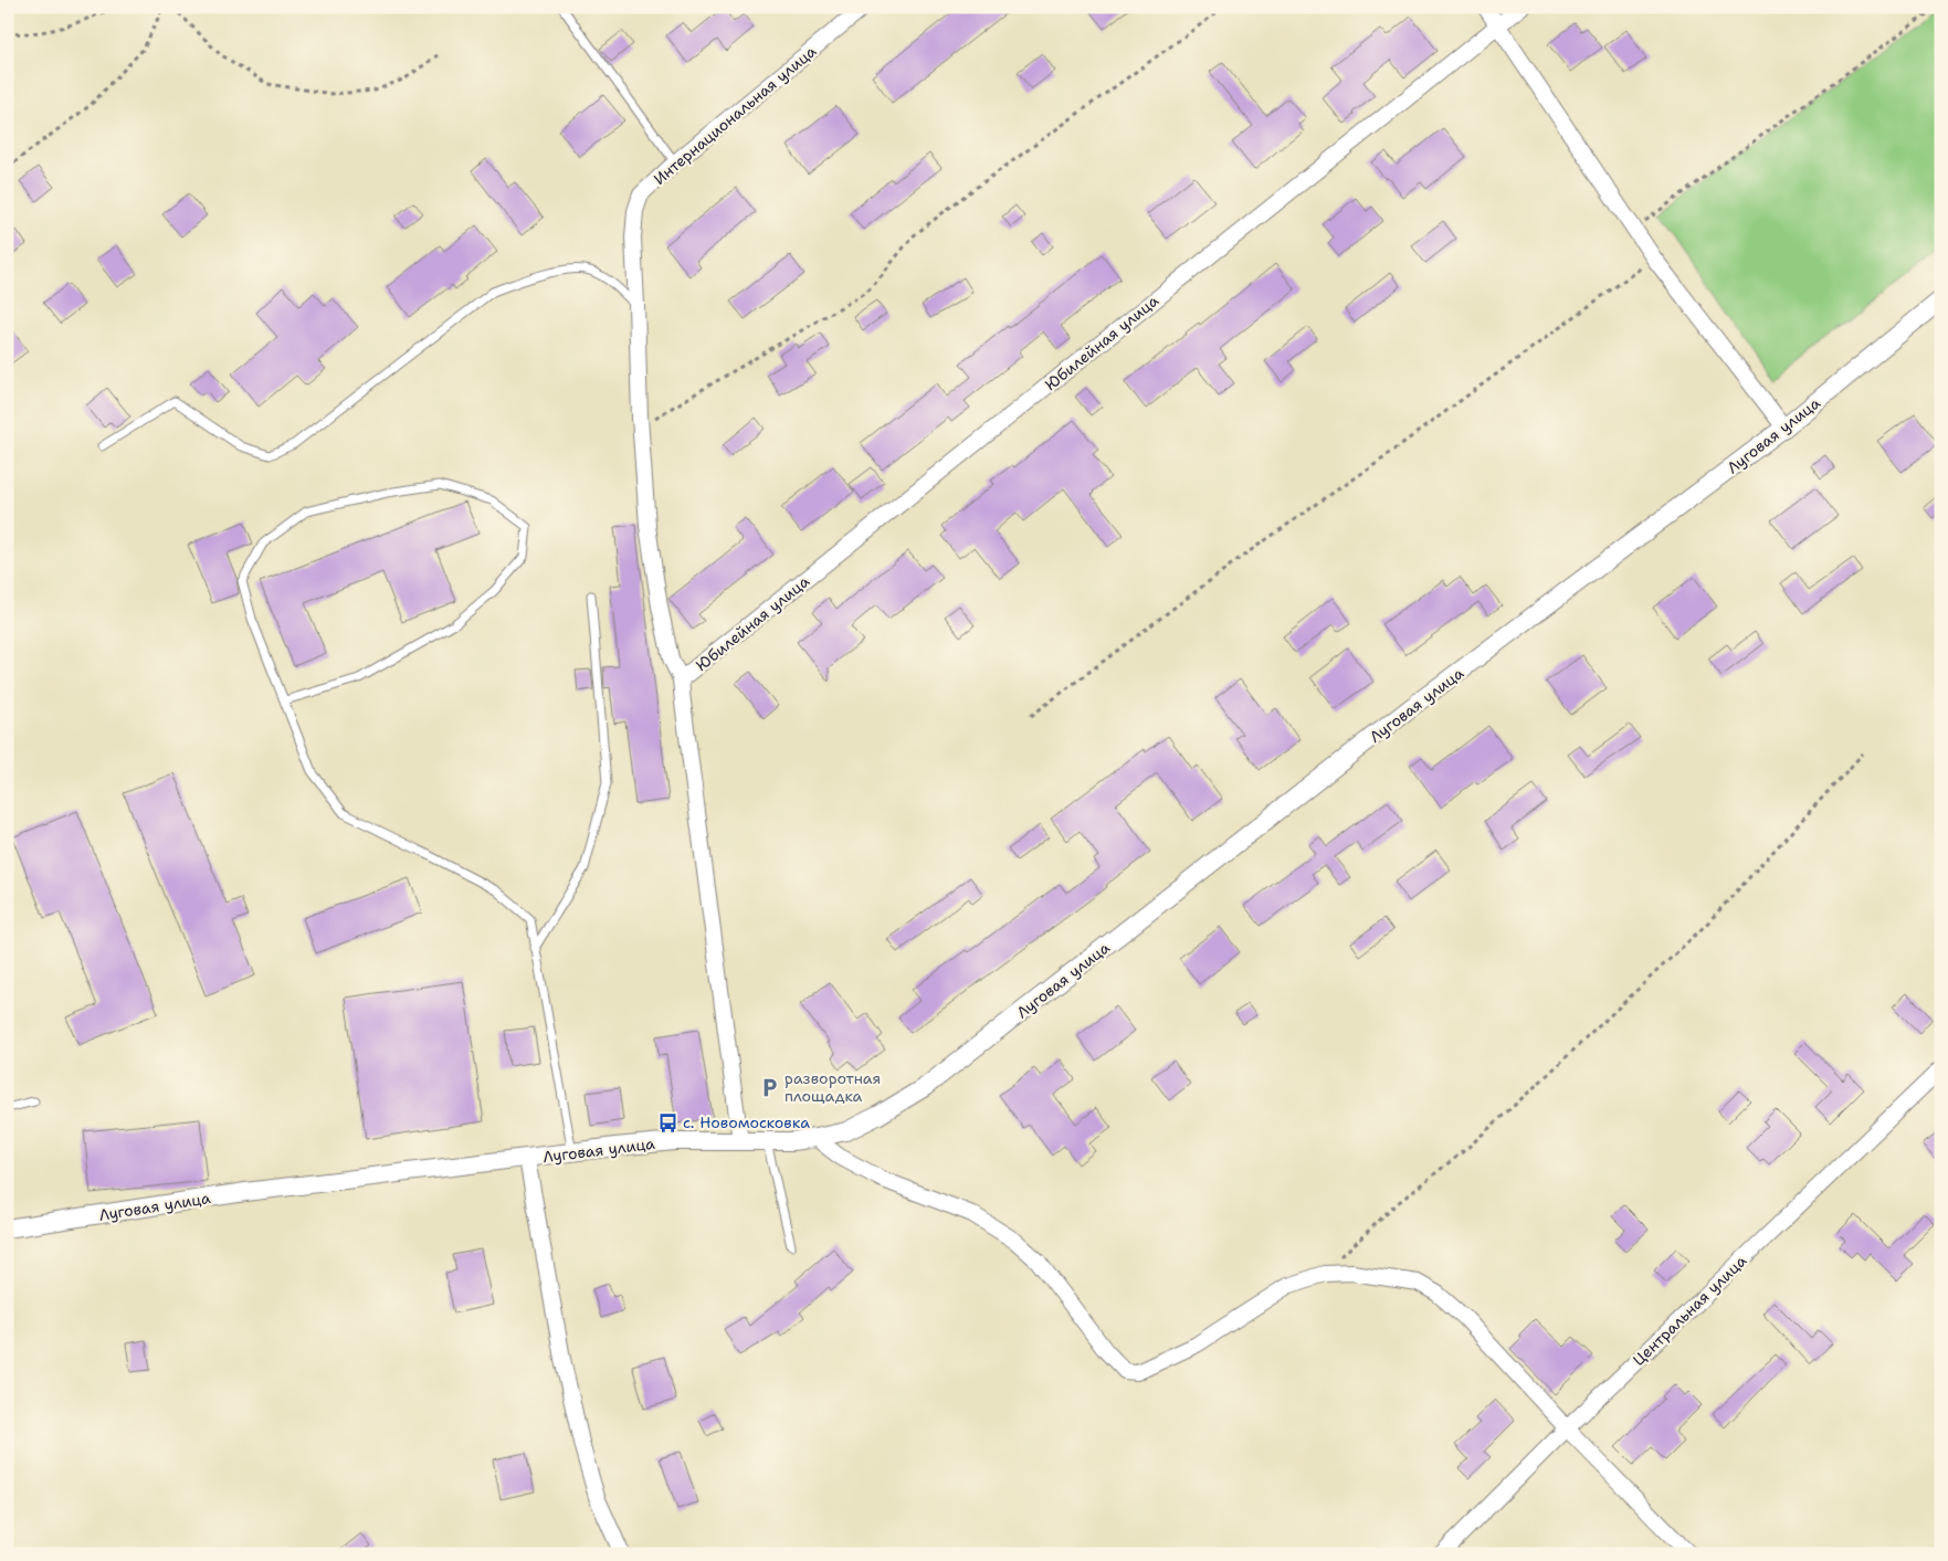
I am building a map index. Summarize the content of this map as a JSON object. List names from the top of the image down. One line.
{"streets":{"street":["Интернациональная улица","Юбилейная улица","Луговая улица","Центральная улица"]},"crossings":[["Интернациональная улица","Юбилейная улица"],["Интернациональная улица","Луговая улица"]],"places":{"parking":["разворотная площадка"],"bus stop":["с. Новомосковка"]}}
